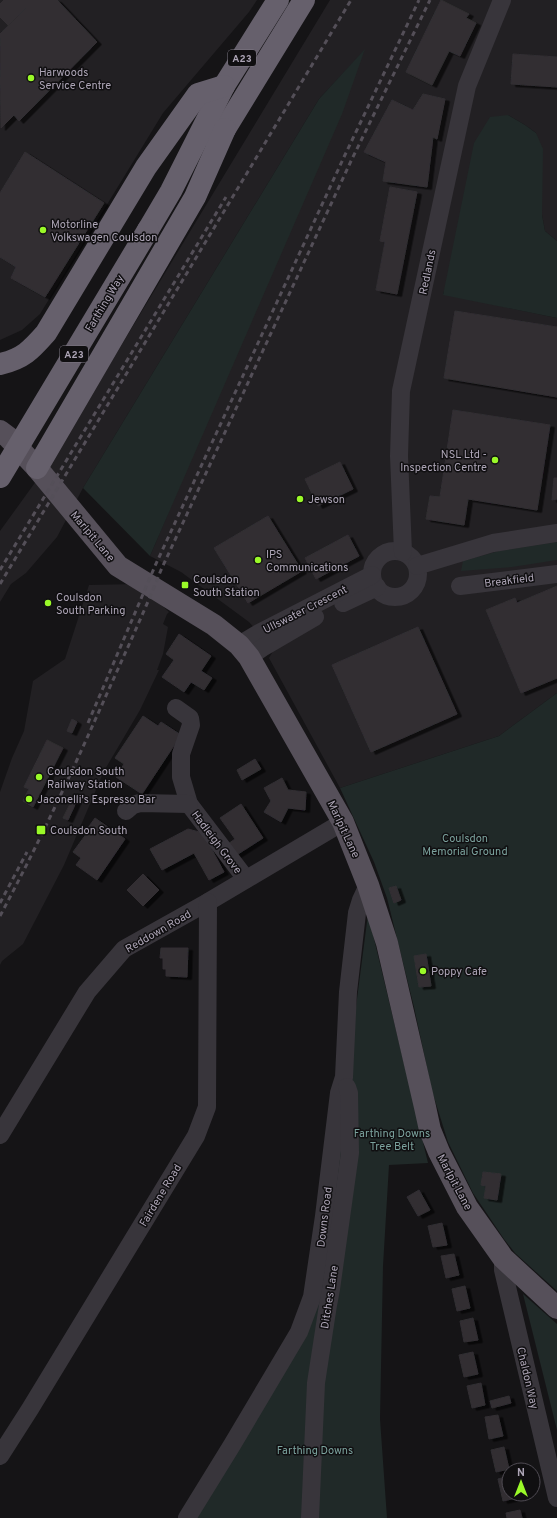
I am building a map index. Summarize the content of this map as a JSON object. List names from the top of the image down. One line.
{"streets":{"highway":["A23","Farthing Way"],"main road":["Marlpit Lane"],"street":["Redlands","Breakfield","Ullswater Crescent","Hadleigh Grove","Reddown Road","Fairdene Road","Ditches Lane","Chaldon Way"]},"crossings":[["A23","Farthing Way"],["A23","Marlpit Lane"],["Redlands","Ullswater Crescent"],["Marlpit Lane","Ullswater Crescent"],["Marlpit Lane","Reddown Road"],["Marlpit Lane","Ditches Lane"],["Marlpit Lane","Chaldon Way"],["Hadleigh Grove","Reddown Road"],["Reddown Road","Fairdene Road"]],"parks":["Coulsdon Memorial Ground","Farthing Downs Tree Belt","Farthing Downs"],"places":{"other":["Harwoods Service Centre","Motorline Volkswagen Coulsdon","NSL Ltd - Inspection Centre","Jewson","IPS Communications","Coulsdon South Parking","Coulsdon South Railway Station","Jaconelli's Espresso Bar","Poppy Cafe"],"transit":["Coulsdon South Station","Coulsdon South"]},"north":"top"}
